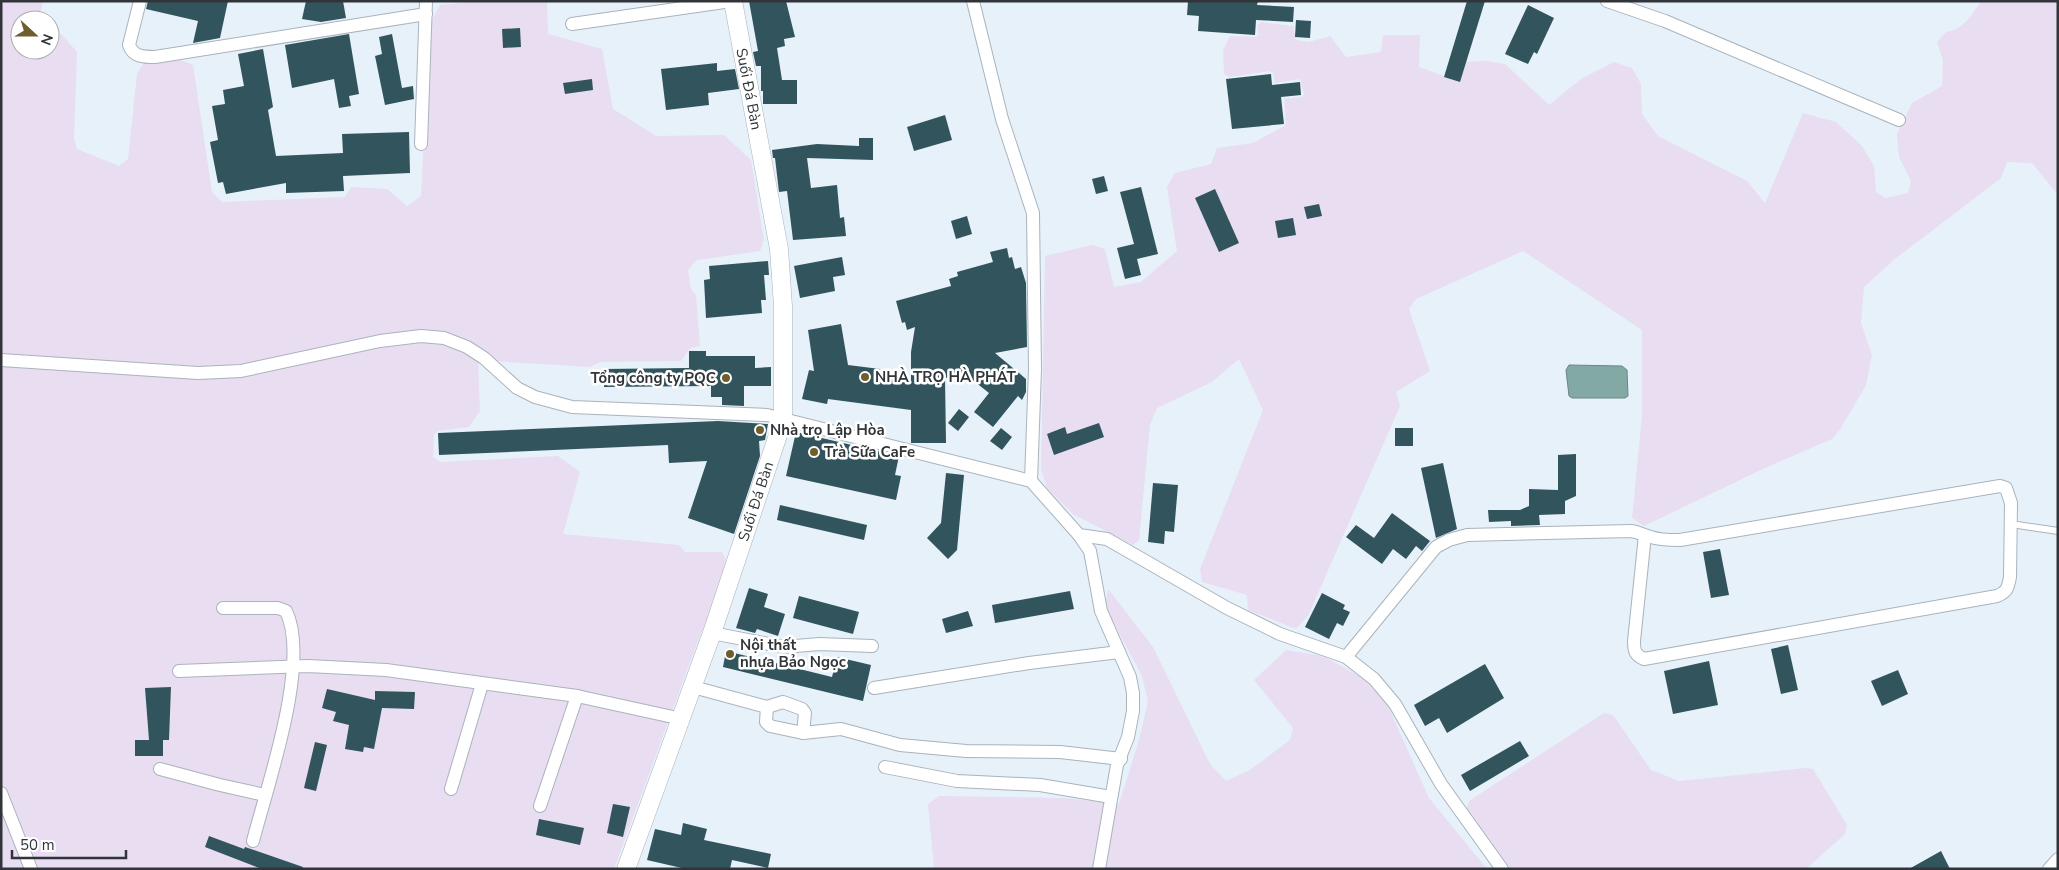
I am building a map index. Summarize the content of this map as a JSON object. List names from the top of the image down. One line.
{"streets":{"street":["Suối Đá Bàn"]},"places":["NHÀ TRỌ HÀ PHÁT","Tổng công ty PQC","Nhà trọ Lập Hòa","Trà Sữa CaFe","Nội thất nhựa Bảo Ngọc"],"scale_bar":"50 m","north":"right"}
